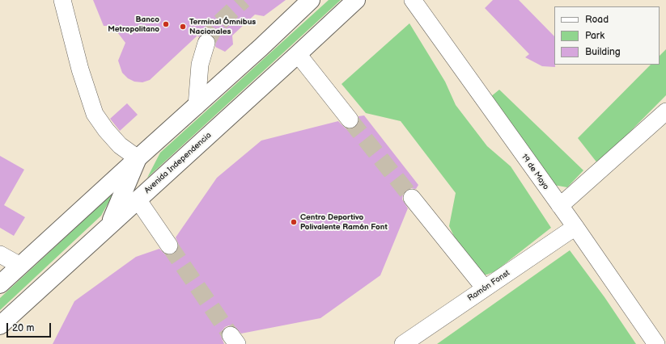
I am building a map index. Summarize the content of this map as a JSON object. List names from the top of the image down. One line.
{"streets":{"main road":["Avenida Independencia"],"street":["19 de Mayo","Ramón Fonst"]},"crossings":[["19 de Mayo","Ramón Fonst"]],"places":["Banco Metropolitano","Terminal Ómnibus Nacionales","Centro Deportivo Polivalente Ramón Font"],"legend":["Road","Park","Building"],"scale_bar":"20 m"}
